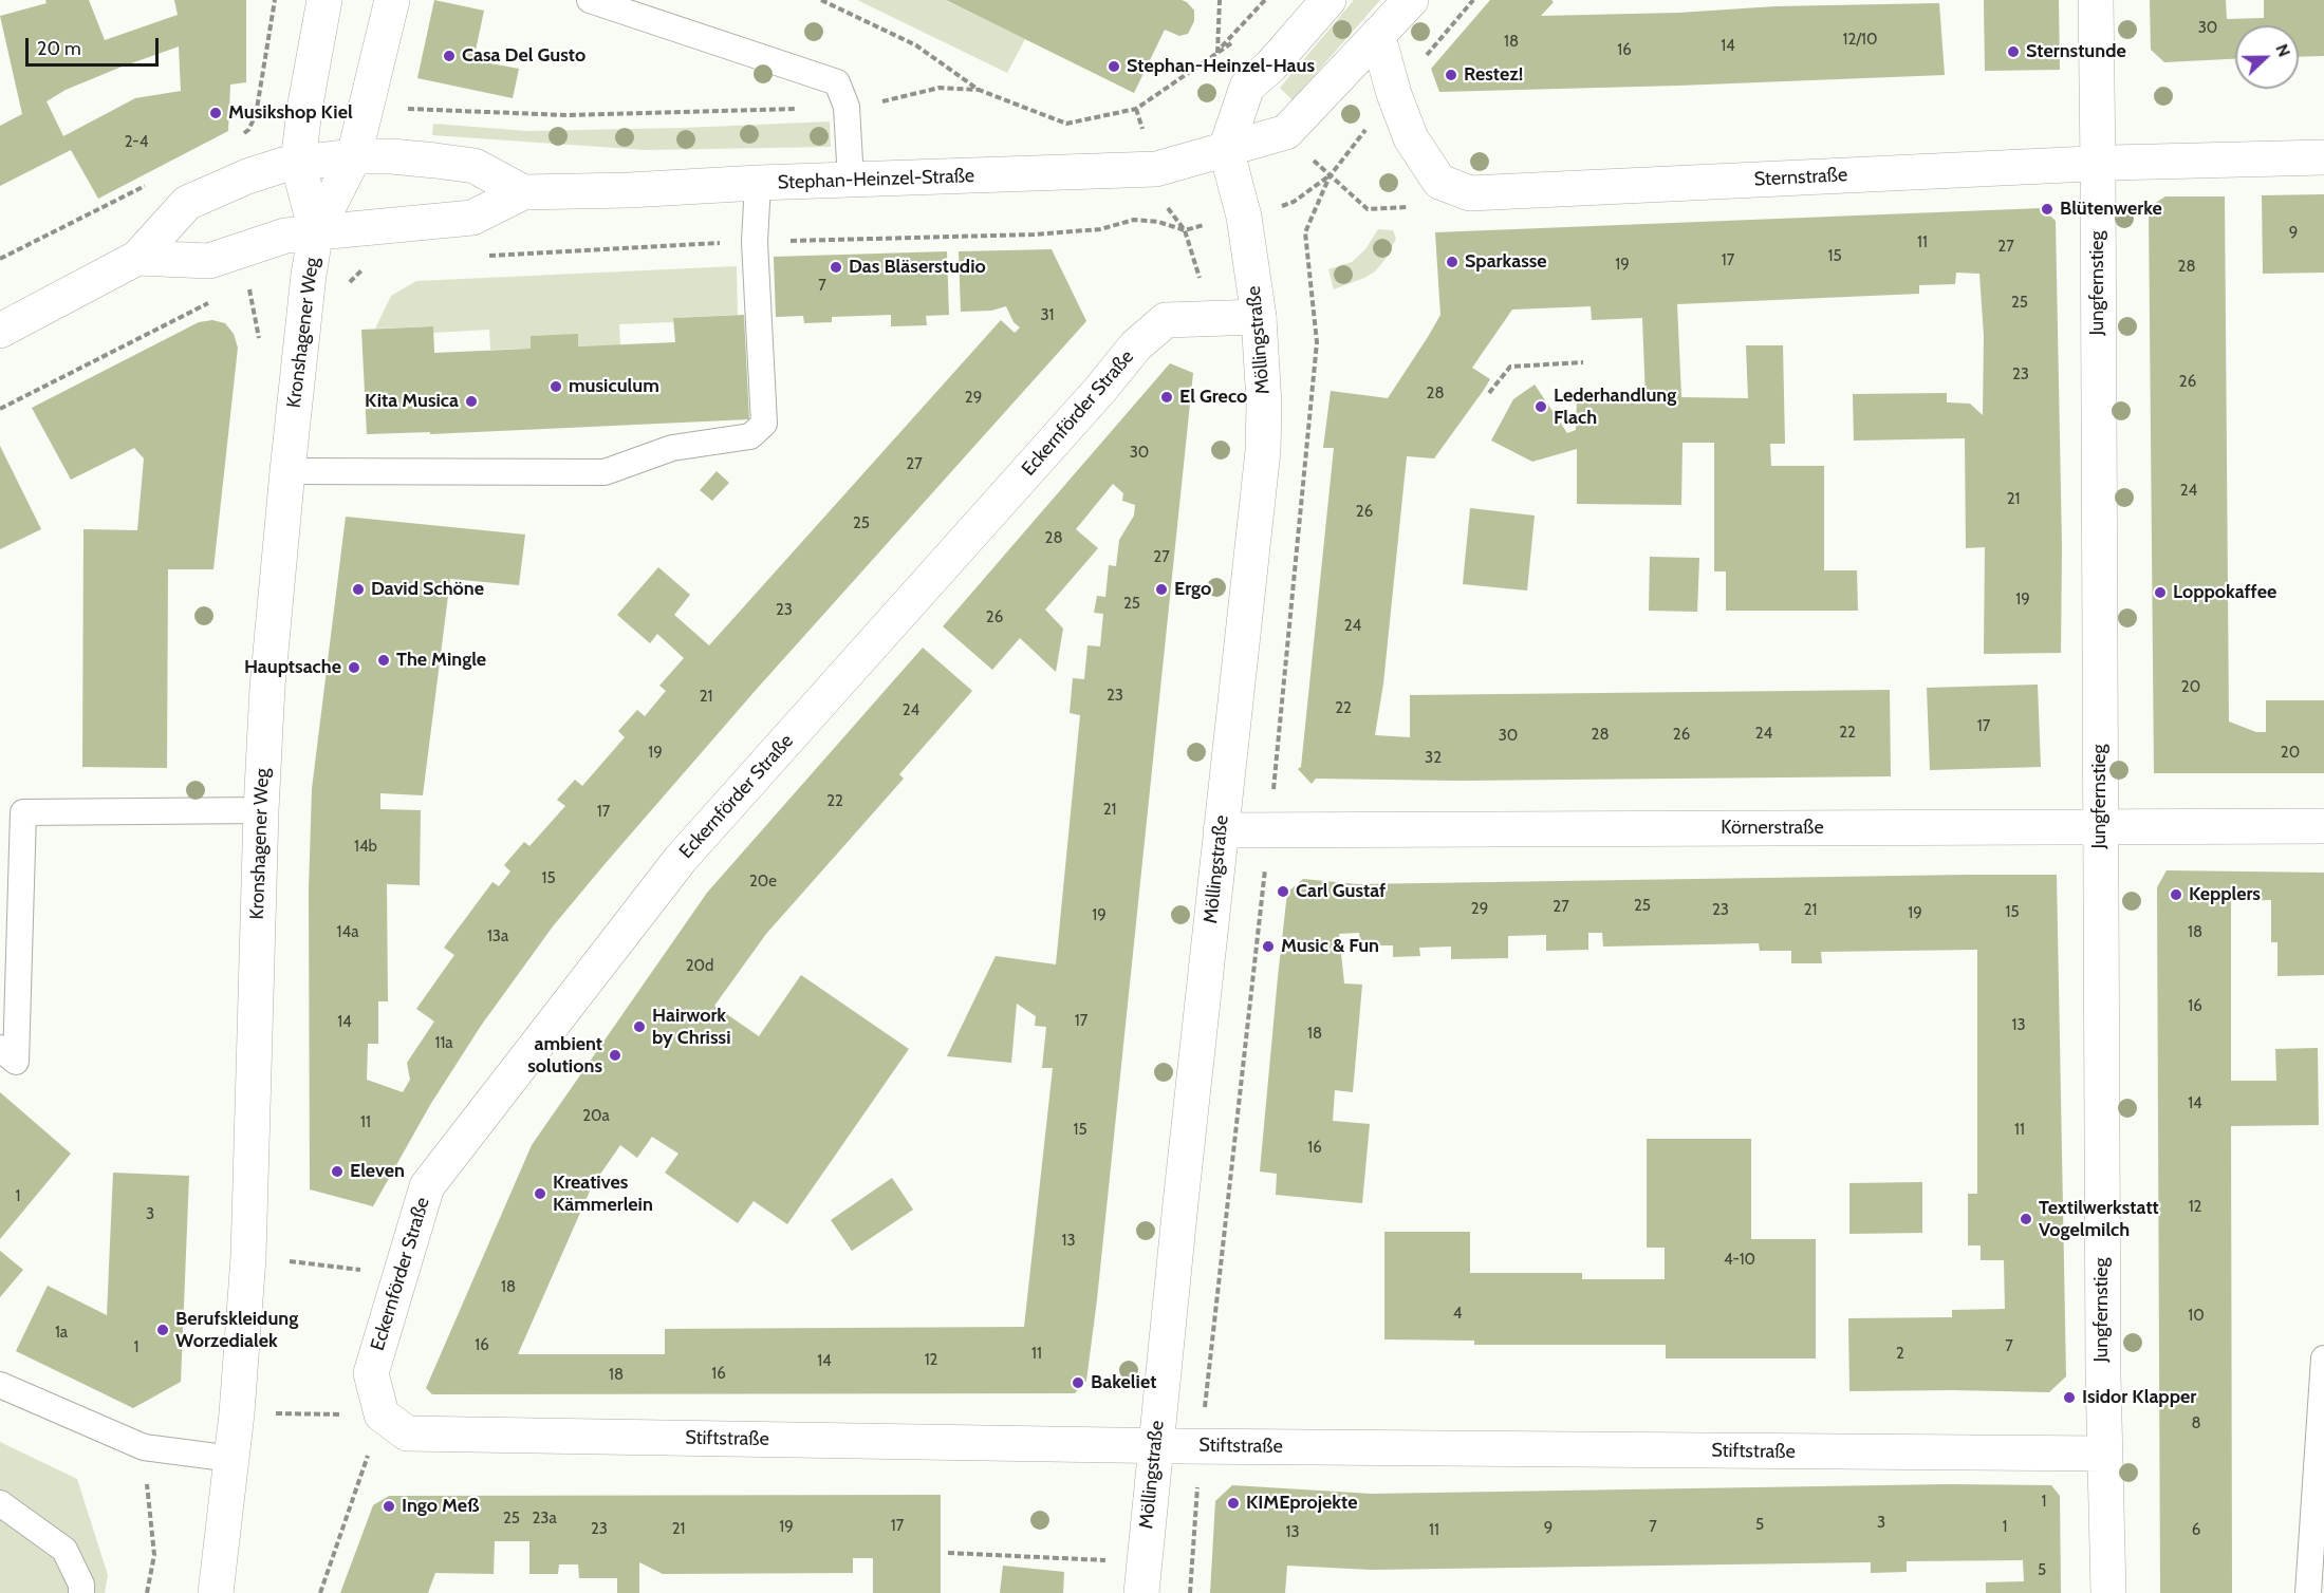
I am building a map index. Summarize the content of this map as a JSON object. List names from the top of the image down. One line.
{"streets":{"street":["Sternstraße","Stephan-Heinzel-Straße","Jungfernstieg","Kronshagener Weg","Möllingstraße","Eckernförder Straße","Körnerstraße","Stiftstraße"]},"crossings":[["Sternstraße","Jungfernstieg"],["Stephan-Heinzel-Straße","Kronshagener Weg"],["Stephan-Heinzel-Straße","Möllingstraße"],["Jungfernstieg","Körnerstraße"],["Jungfernstieg","Stiftstraße"],["Möllingstraße","Eckernförder Straße"],["Möllingstraße","Körnerstraße"],["Möllingstraße","Stiftstraße"],["Eckernförder Straße","Stiftstraße"]],"places":["Sternstunde","Casa Del Gusto","Stephan-Heinzel-Haus","Restez!","Musikshop Kiel","Blütenwerke","Sparkasse","Das Bläserstudio","musiculum","El Greco","Kita Musica","Lederhandlung Flach","David Schöne","Ergo","Loppokaffee","The Mingle","Hauptsache","Carl Gustaf","Kepplers","Music & Fun","Hairwork by Chrissi","ambient solutions","Eleven","Kreatives Kämmerlein","Textilwerkstatt Vogelmilch","Berufskleidung Worzedialek","Bakeliet","Isidor Klapper","KIMEprojekte","Ingo Meß"],"house_numbers":["30","12/10","18","14","16","2-4","9","11","27","15","17","19","28","7","25","31","23","26","28","29","30","27","24","21","26","25","28","27","19","25","23","26","24","20","23","21","22","24","17","22","24","28","26","30","19","20","32","22","21","17","14b","15","20e","25","27","29","23","21","15","19","19","14a","18","13a","20d","16","17","14","13","18","11a","14","20a","11","15","11","16","1","12","3","13","4-10","18","4","10","1a","16","7","1","11","2","12","14","16","18","8","1","25","23a","3","5","17","19","7","1","9","23","21","11","6","13","5"],"scale_bar":"20 m","north":"right"}
